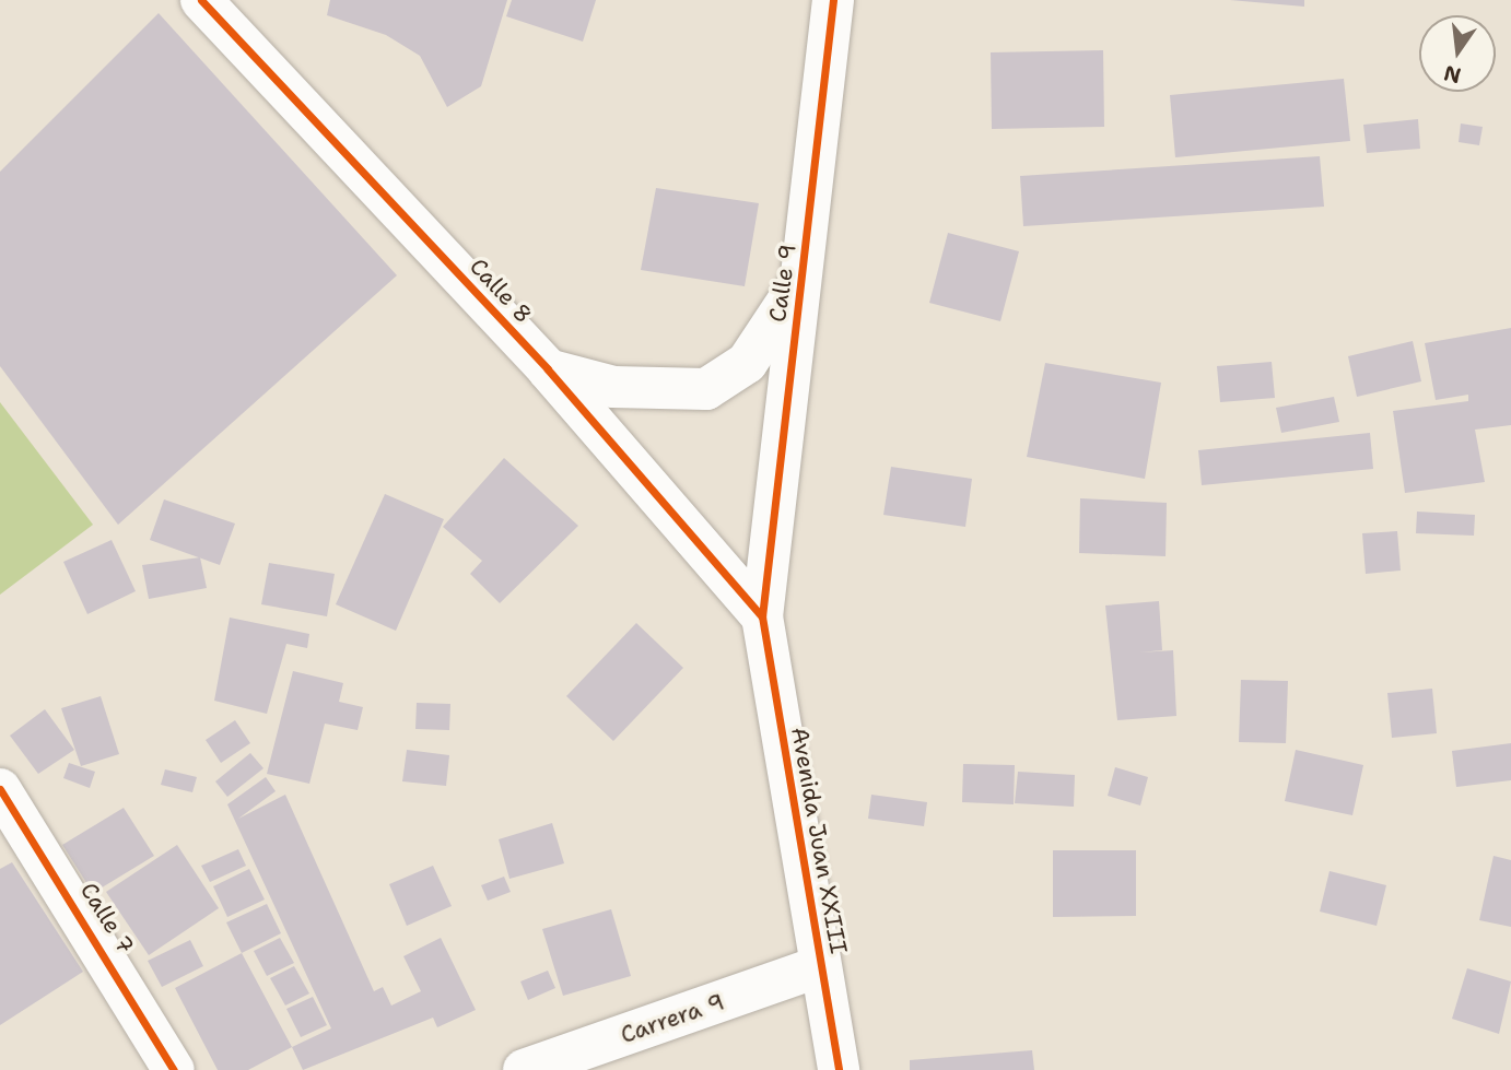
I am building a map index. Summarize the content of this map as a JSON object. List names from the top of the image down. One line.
{"streets":{"street":["Calle 9","Calle 8","Avenida Juan XXIII","Calle 7","Carrera 9"]},"crossings":[["Calle 9","Calle 8"],["Calle 9","Avenida Juan XXIII"],["Calle 8","Avenida Juan XXIII"],["Avenida Juan XXIII","Carrera 9"]],"north":"bottom"}
